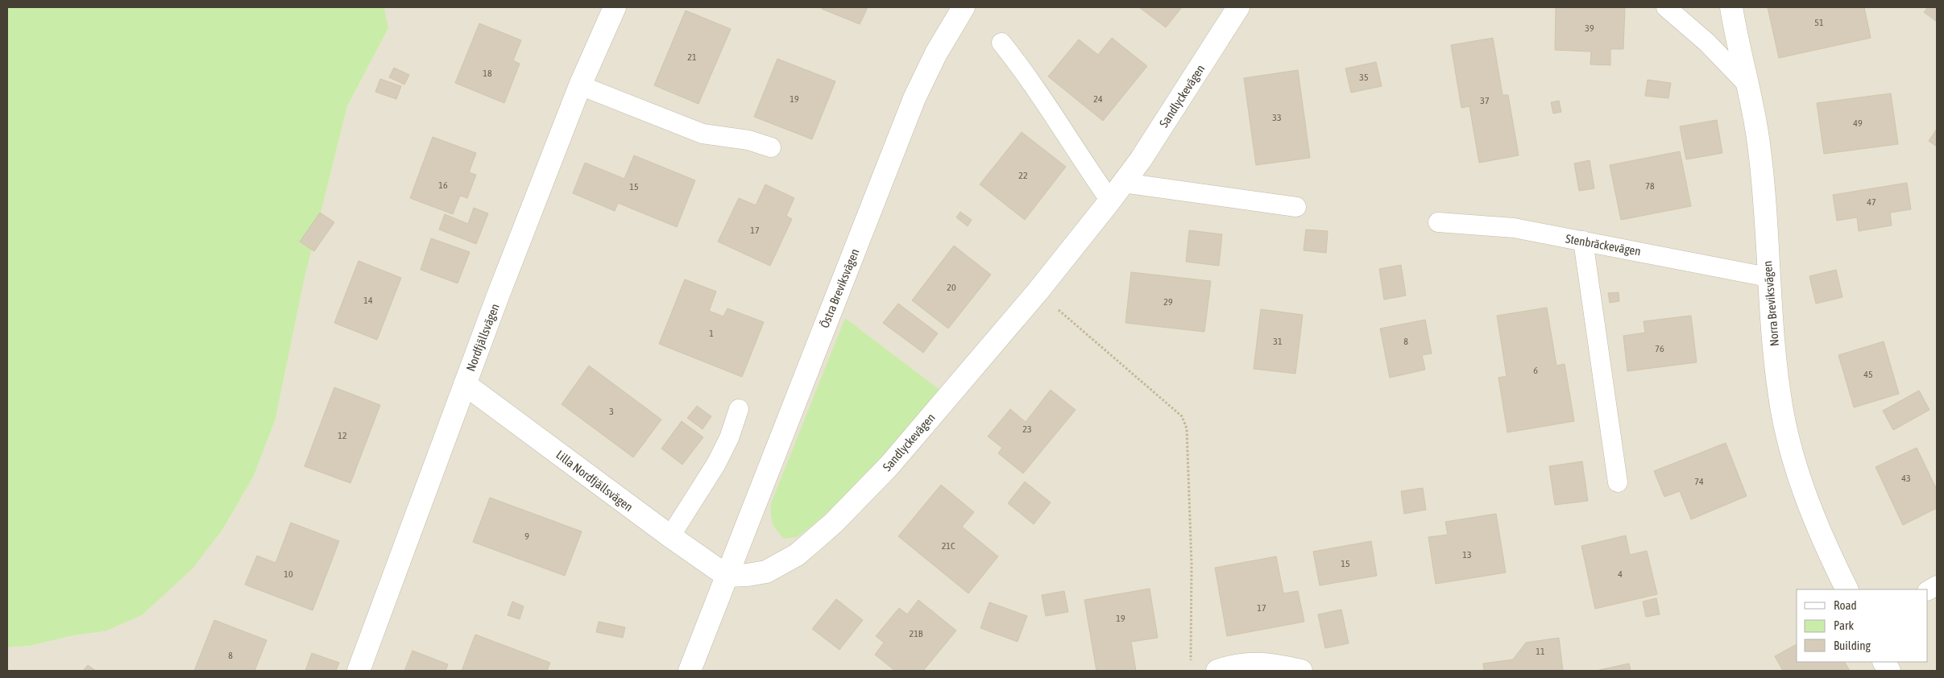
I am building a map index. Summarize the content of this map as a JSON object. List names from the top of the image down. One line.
{"streets":{"street":["Sandlyckevägen","Östra Breviksvägen","Norra Breviksvägen","Nordfjällsvägen","Lilla Nordfjällsvägen"],"lane":["Stenbräckevägen"]},"crossings":[["Sandlyckevägen","Östra Breviksvägen"],["Sandlyckevägen","Lilla Nordfjällsvägen"],["Stenbräckevägen","Norra Breviksvägen"],["Östra Breviksvägen","Lilla Nordfjällsvägen"],["Nordfjällsvägen","Lilla Nordfjällsvägen"]],"house_numbers":["51","39","21","18","35","19","24","37","33","49","22","16","78","15","47","17","20","14","29","1","31","8","76","6","45","3","23","12","43","74","9","21C","13","15","10","4","17","19","21B","11","8"],"legend":["Road","Park","Building"]}
